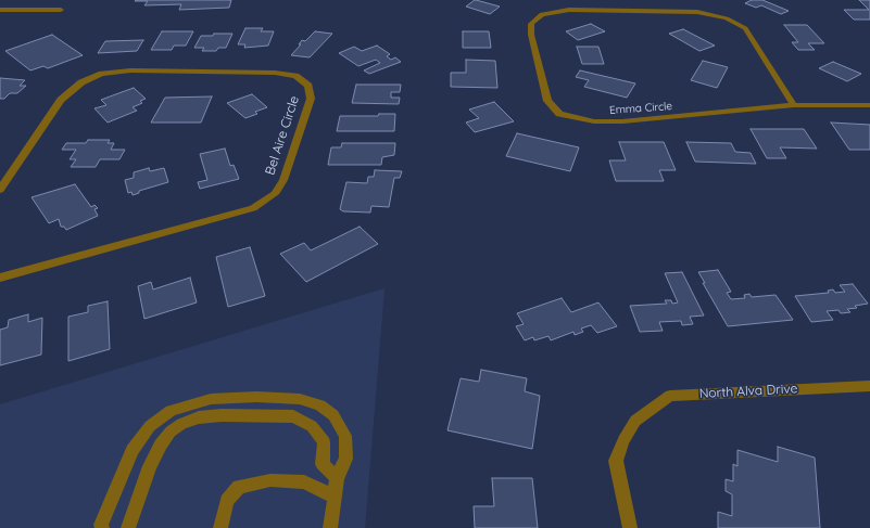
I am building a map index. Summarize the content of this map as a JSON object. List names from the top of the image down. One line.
{"streets":{"street":["Emma Circle","Bel Aire Circle","North Alva Drive"]}}
